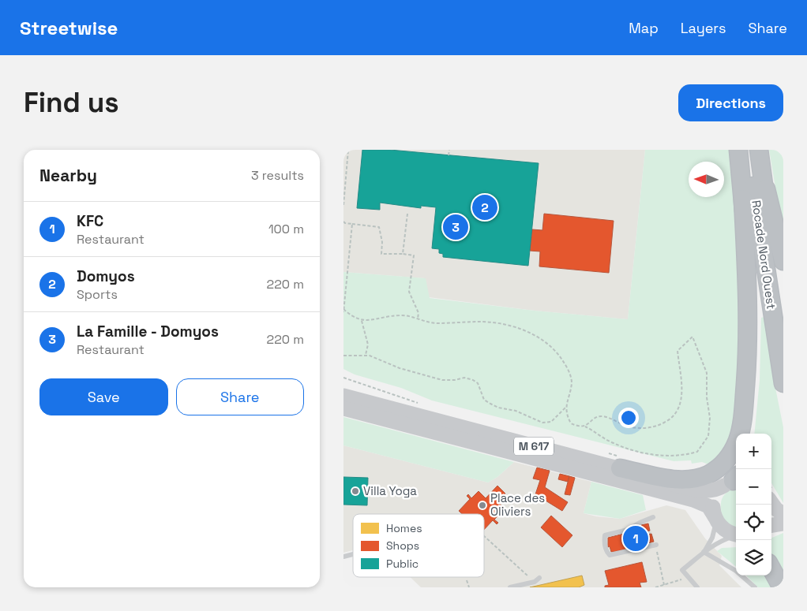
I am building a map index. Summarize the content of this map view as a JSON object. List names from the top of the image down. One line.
{"streets":{"highway":["Rocade Nord Ouest"],"main road":["M 617"]},"places":["Villa Yoga","Place des Oliviers"],"legend":["Homes","Shops","Public"],"north":"left","page":{"header":"Streetwise","nav":["Map","Layers","Share"],"buttons":["Directions",["Save","Share"]],"title":"Find us","heading":["Nearby","3 results"],"pins":["2","3","1"],"list":[{"mark":"1","name":"KFC","note":"Restaurant","value":"100 m"},{"mark":"2","name":"Domyos","note":"Sports","value":"220 m"},{"mark":"3","name":"La Famille - Domyos","note":"Restaurant","value":"220 m"}],"map_buttons":["+","−"]}}
